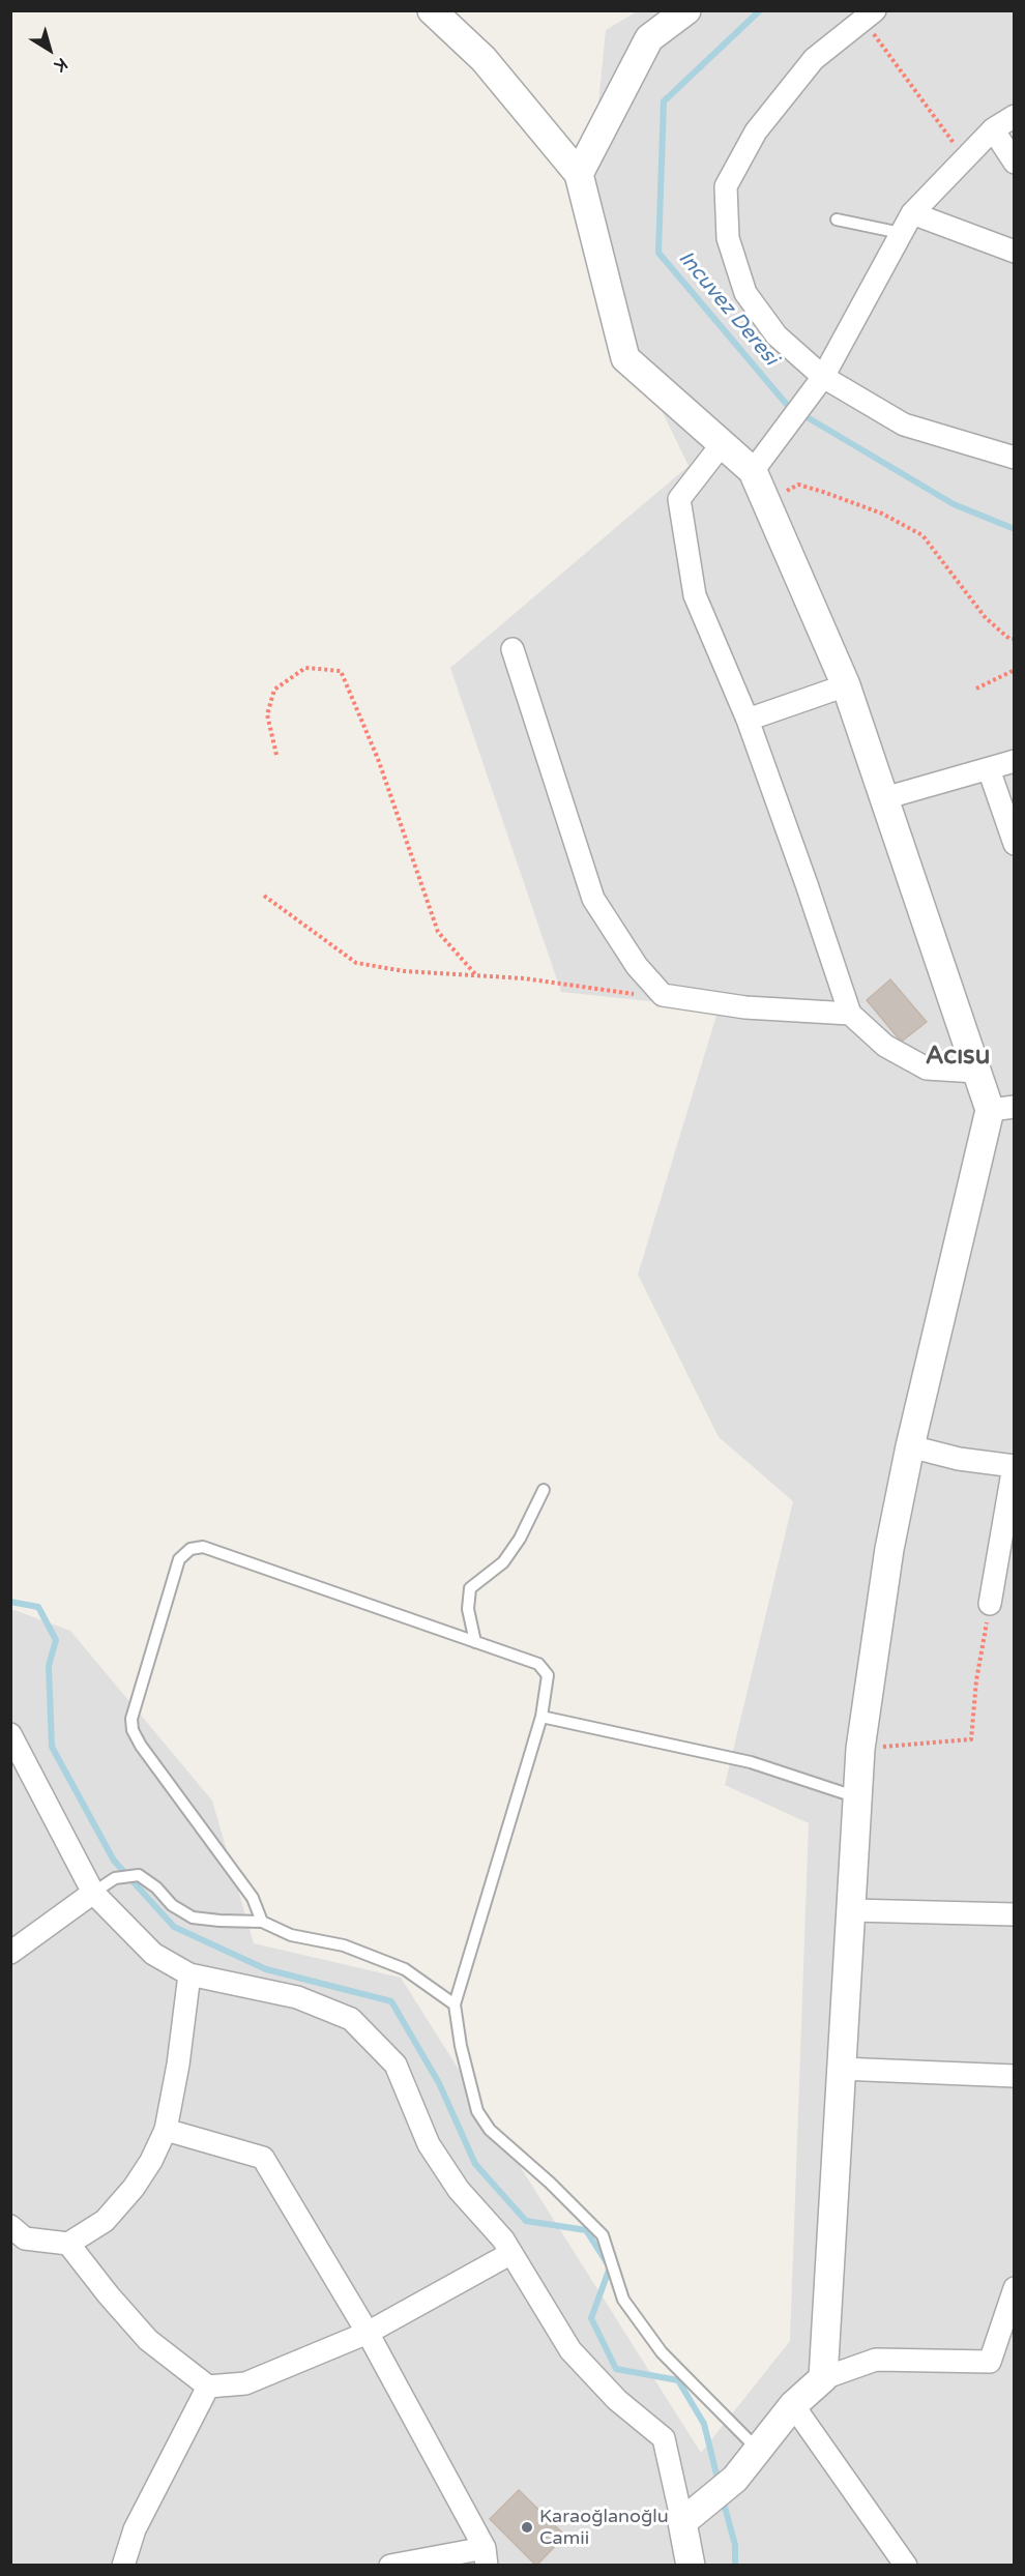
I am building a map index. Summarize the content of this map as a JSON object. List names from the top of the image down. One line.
{"districts":["Acısu"],"water":["Incuvez Deresi"],"places":["Karaoğlanoğlu Camii"],"north":"bottom right"}
